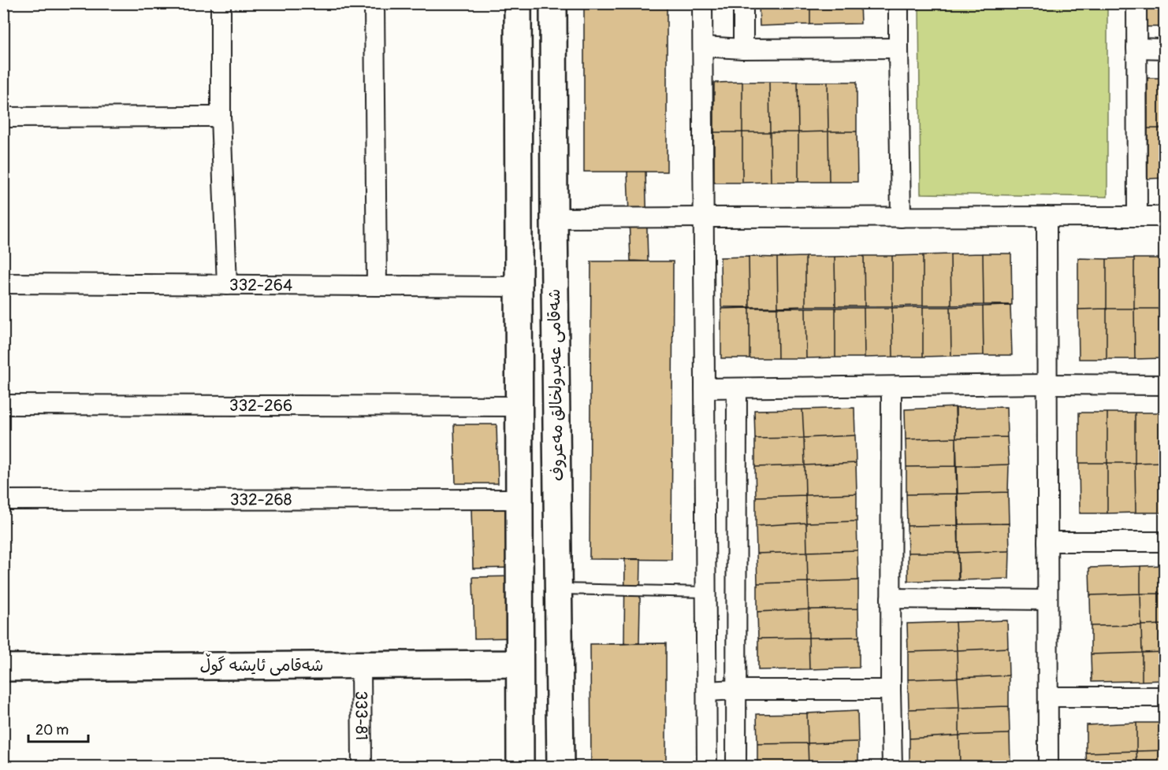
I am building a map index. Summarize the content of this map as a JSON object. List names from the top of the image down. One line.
{"streets":{"main road":["شەقامی عەبدولخالق مەعروف","شەقامی ئایشە گوڵ"],"street":["332-264","332-266","332-268","333-81"]},"crossings":[["شەقامی ئایشە گوڵ","333-81"]],"scale_bar":"20 m"}
